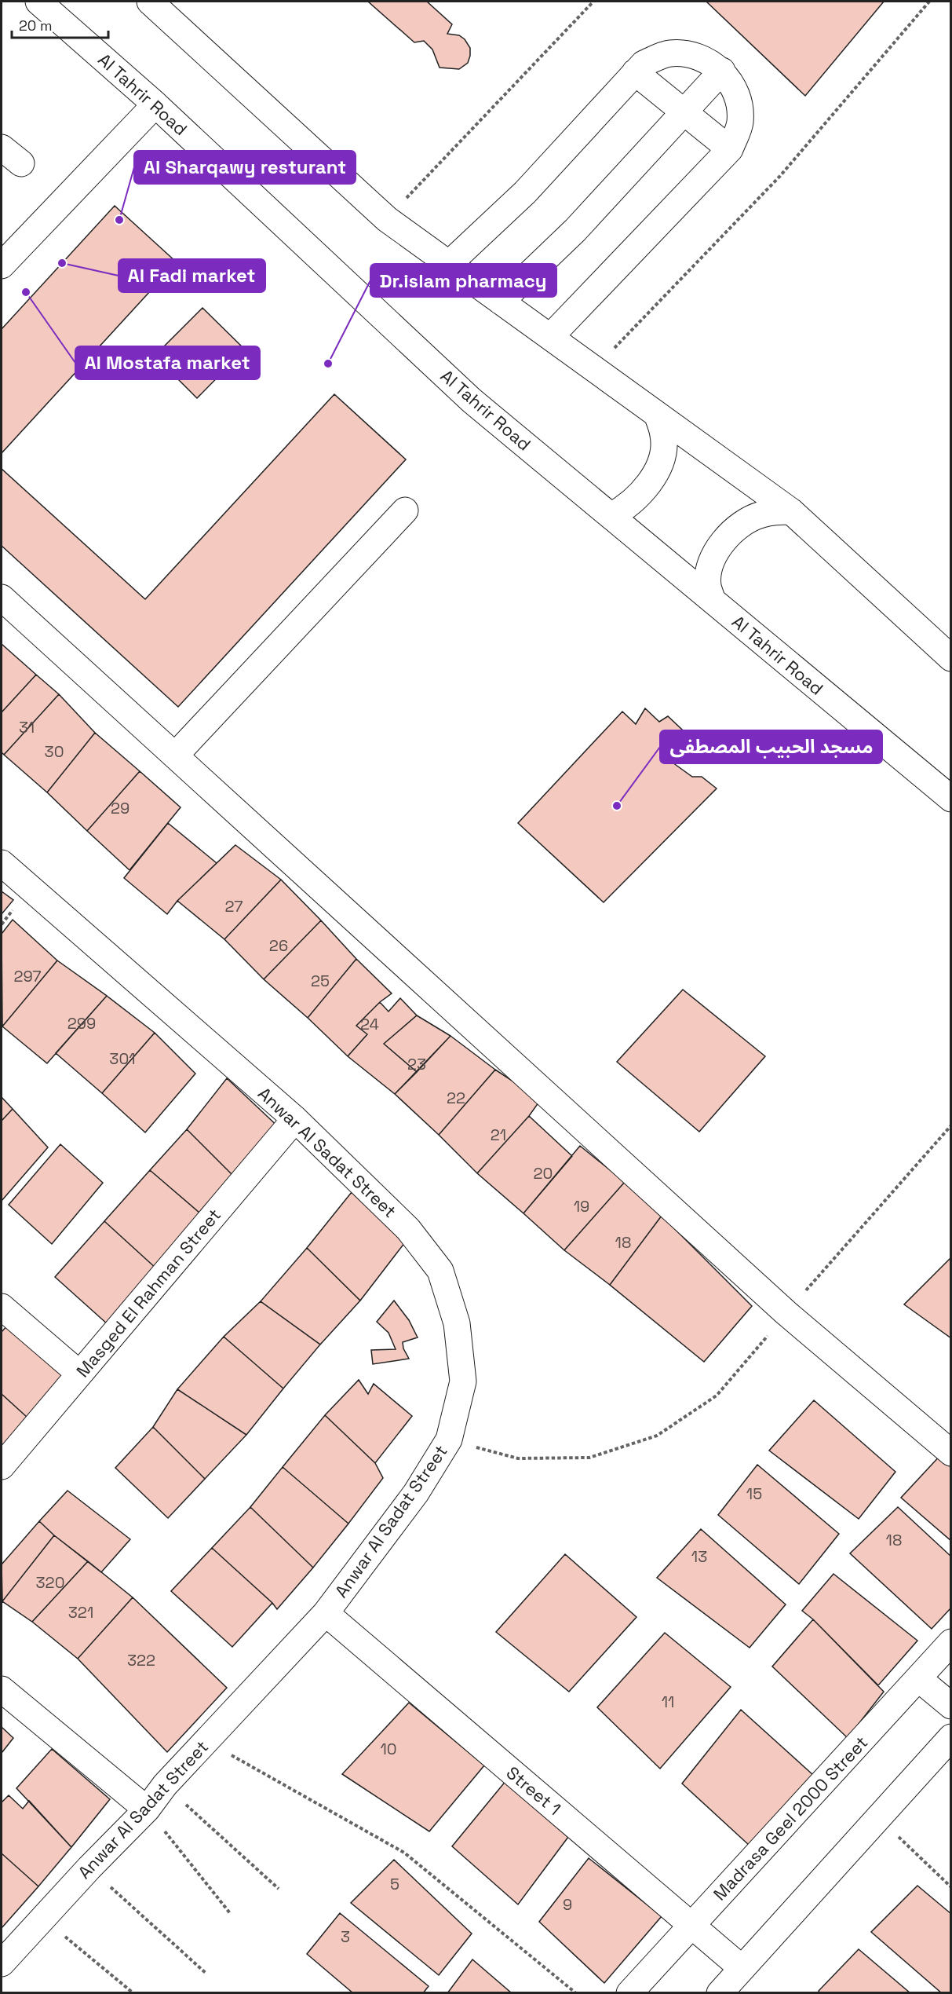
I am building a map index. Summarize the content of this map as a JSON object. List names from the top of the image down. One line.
{"streets":{"street":["Al Tahrir Road","Anwar Al Sadat Street","Masged El Rahman Street","Street 1","Madrasa Geel 2000 Street"]},"crossings":[["Anwar Al Sadat Street","Masged El Rahman Street"],["Anwar Al Sadat Street","Street 1"],["Street 1","Madrasa Geel 2000 Street"]],"places":["Al Sharqawy resturant","Al Fadi market","Al Mostafa market","Dr.islam pharmacy","مسجد الحبيب المصطفى"],"house_numbers":["31","30","29","27","26","297","25","299","24","301","23","22","21","20","19","18","15","18","13","320","321","322","11","10","5","9","3"],"scale_bar":"20 m"}
